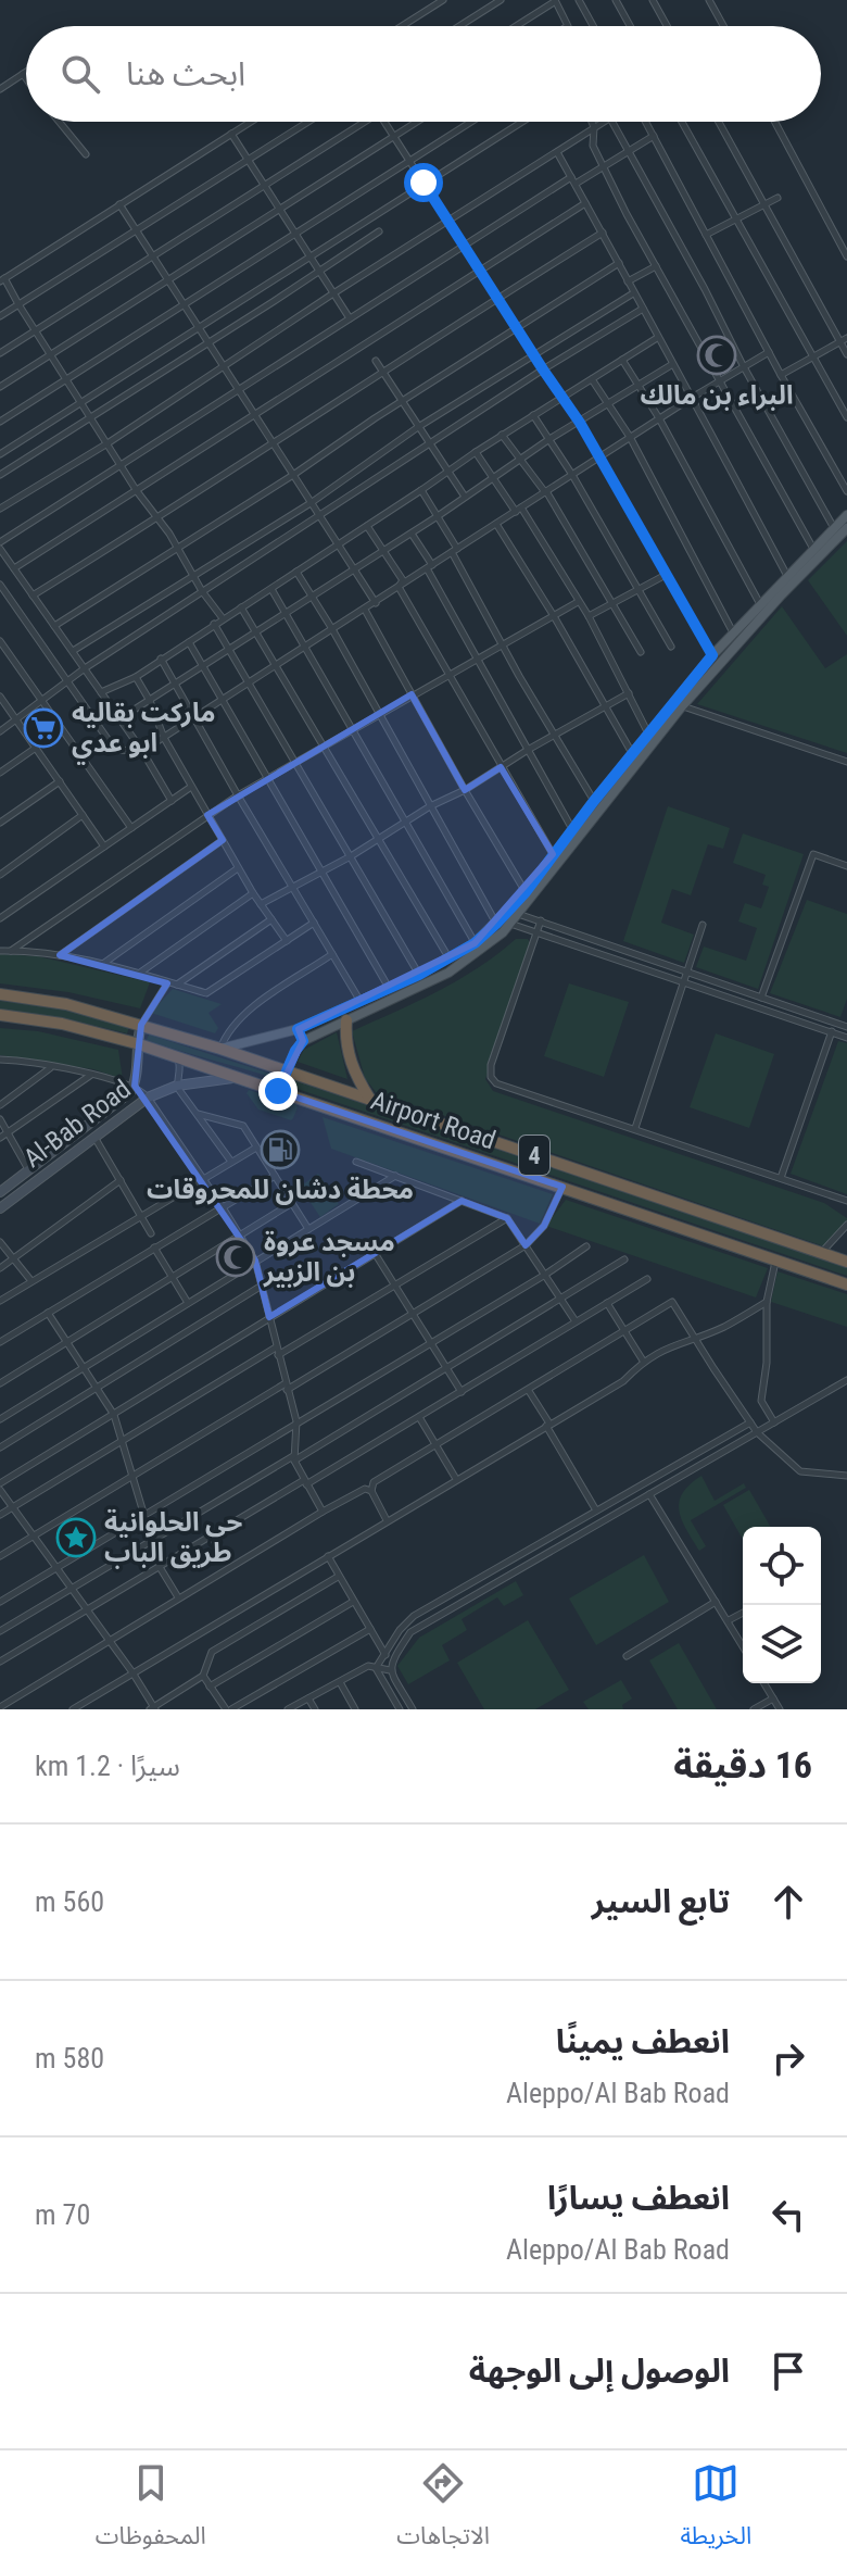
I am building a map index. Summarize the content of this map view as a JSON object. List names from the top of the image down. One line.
{"streets":{"highway":["Airport Road","4"],"main road":["Al-Bab Road"]},"crossings":[["Airport Road","Al-Bab Road"]],"places":{"mosque":["البراء بن مالك","مسجد عروة بن الزبير"],"supermarket":["ماركت بقاليه ابو عدي"],"fuel station":["محطة دشان للمحروقات"],"place":["حي الحلوانية طريق الباب"]},"page":{"search":"ابحث هنا","heading":["16 دقيقة","سيرًا · 1.2 km"],"list":[["تابع السير","560 m"],["انعطف يمينًا","Aleppo/Al Bab Road","580 m"],["انعطف يسارًا","Aleppo/Al Bab Road","70 m"],"الوصول إلى الوجهة"],"nav":["الخريطة","الاتجاهات","المحفوظات"]}}
